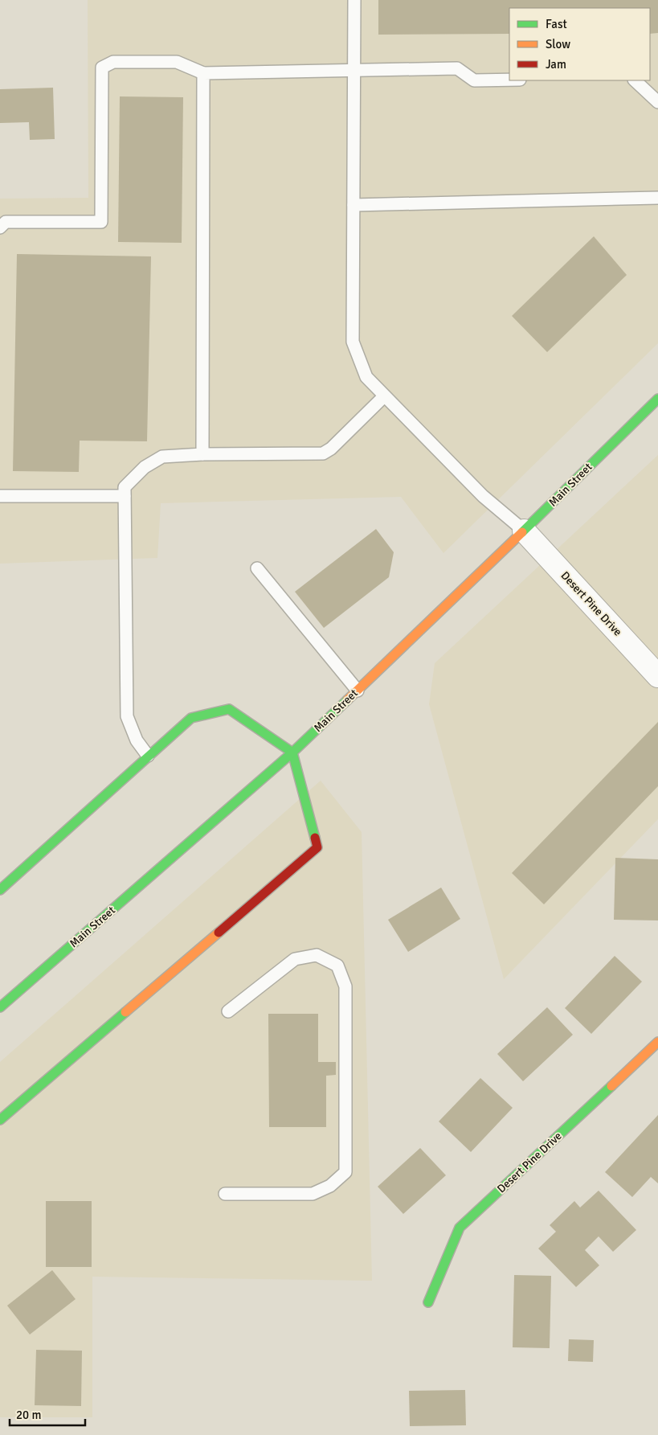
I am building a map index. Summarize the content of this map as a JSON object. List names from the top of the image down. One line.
{"streets":{"street":["Main Street","Desert Pine Drive"]},"crossings":[["Main Street","Desert Pine Drive"]],"legend":["Fast","Slow","Jam"],"scale_bar":"20 m"}
